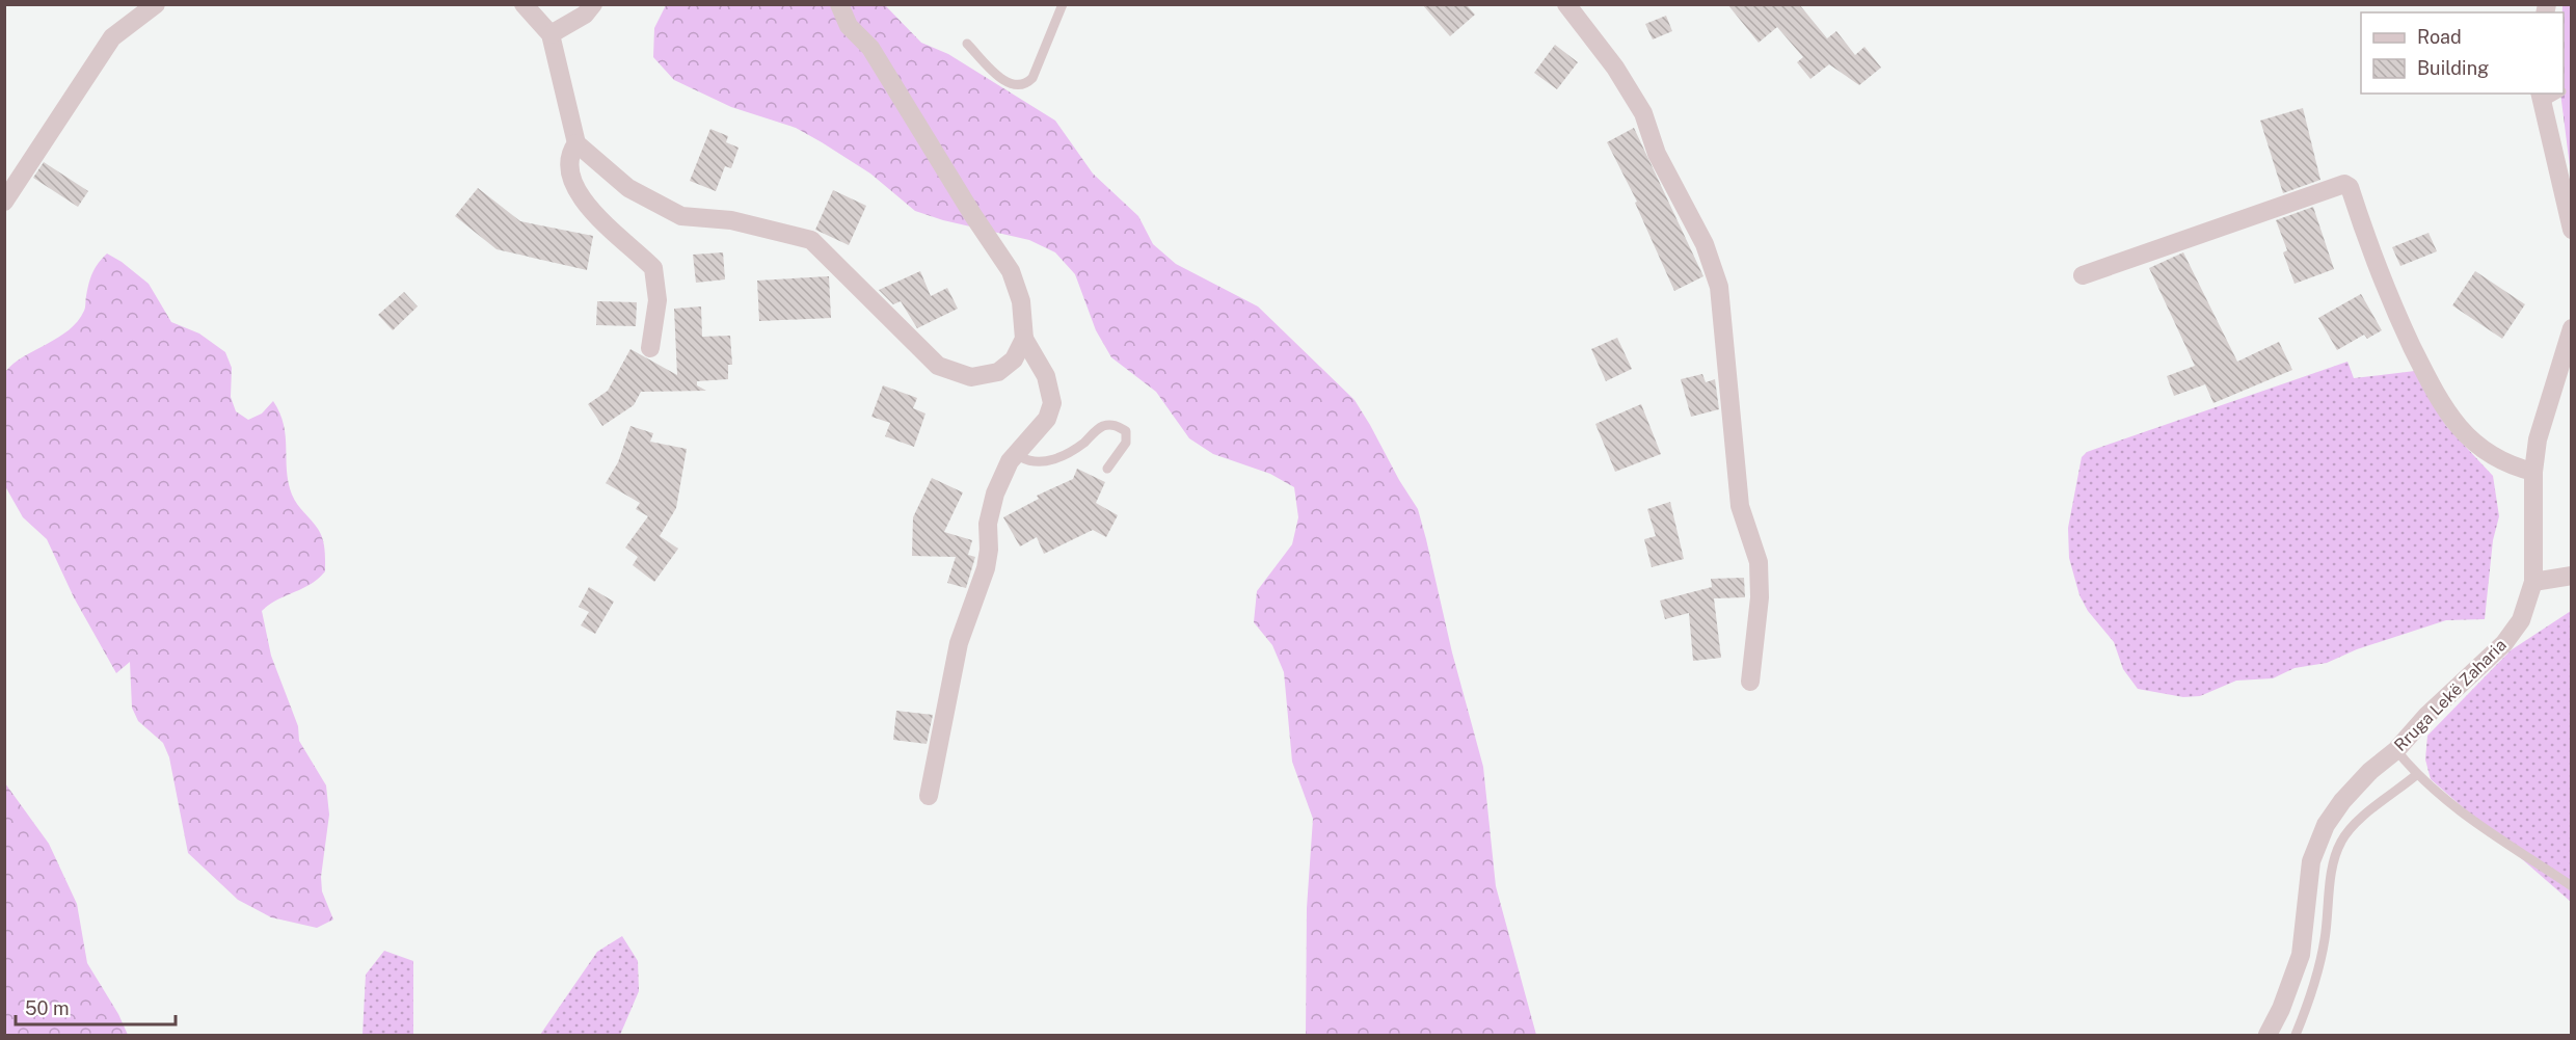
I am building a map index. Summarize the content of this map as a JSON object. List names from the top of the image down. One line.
{"streets":{"street":["Rruga Lekë Zaharia"]},"legend":["Road","Building"],"scale_bar":"50 m"}
